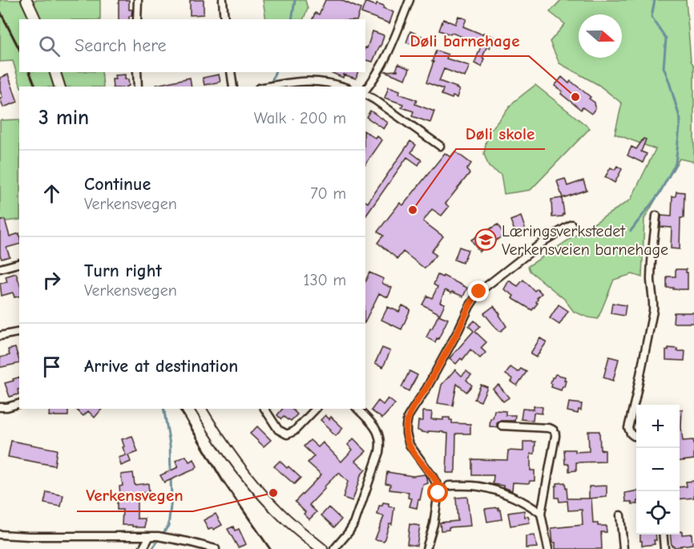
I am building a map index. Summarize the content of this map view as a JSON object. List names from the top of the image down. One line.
{"places":{"other":["Døli barnehage","Døli skole","Verkensvegen"],"school or university":["Læringsverkstedet Verkensveien barnehage"]},"north":"right","page":{"search":"Search here","heading":["3 min","Walk · 200 m"],"list":[["Continue","Verkensvegen","70 m"],["Turn right","Verkensvegen","130 m"],"Arrive at destination"],"map_buttons":["+","−"]}}
